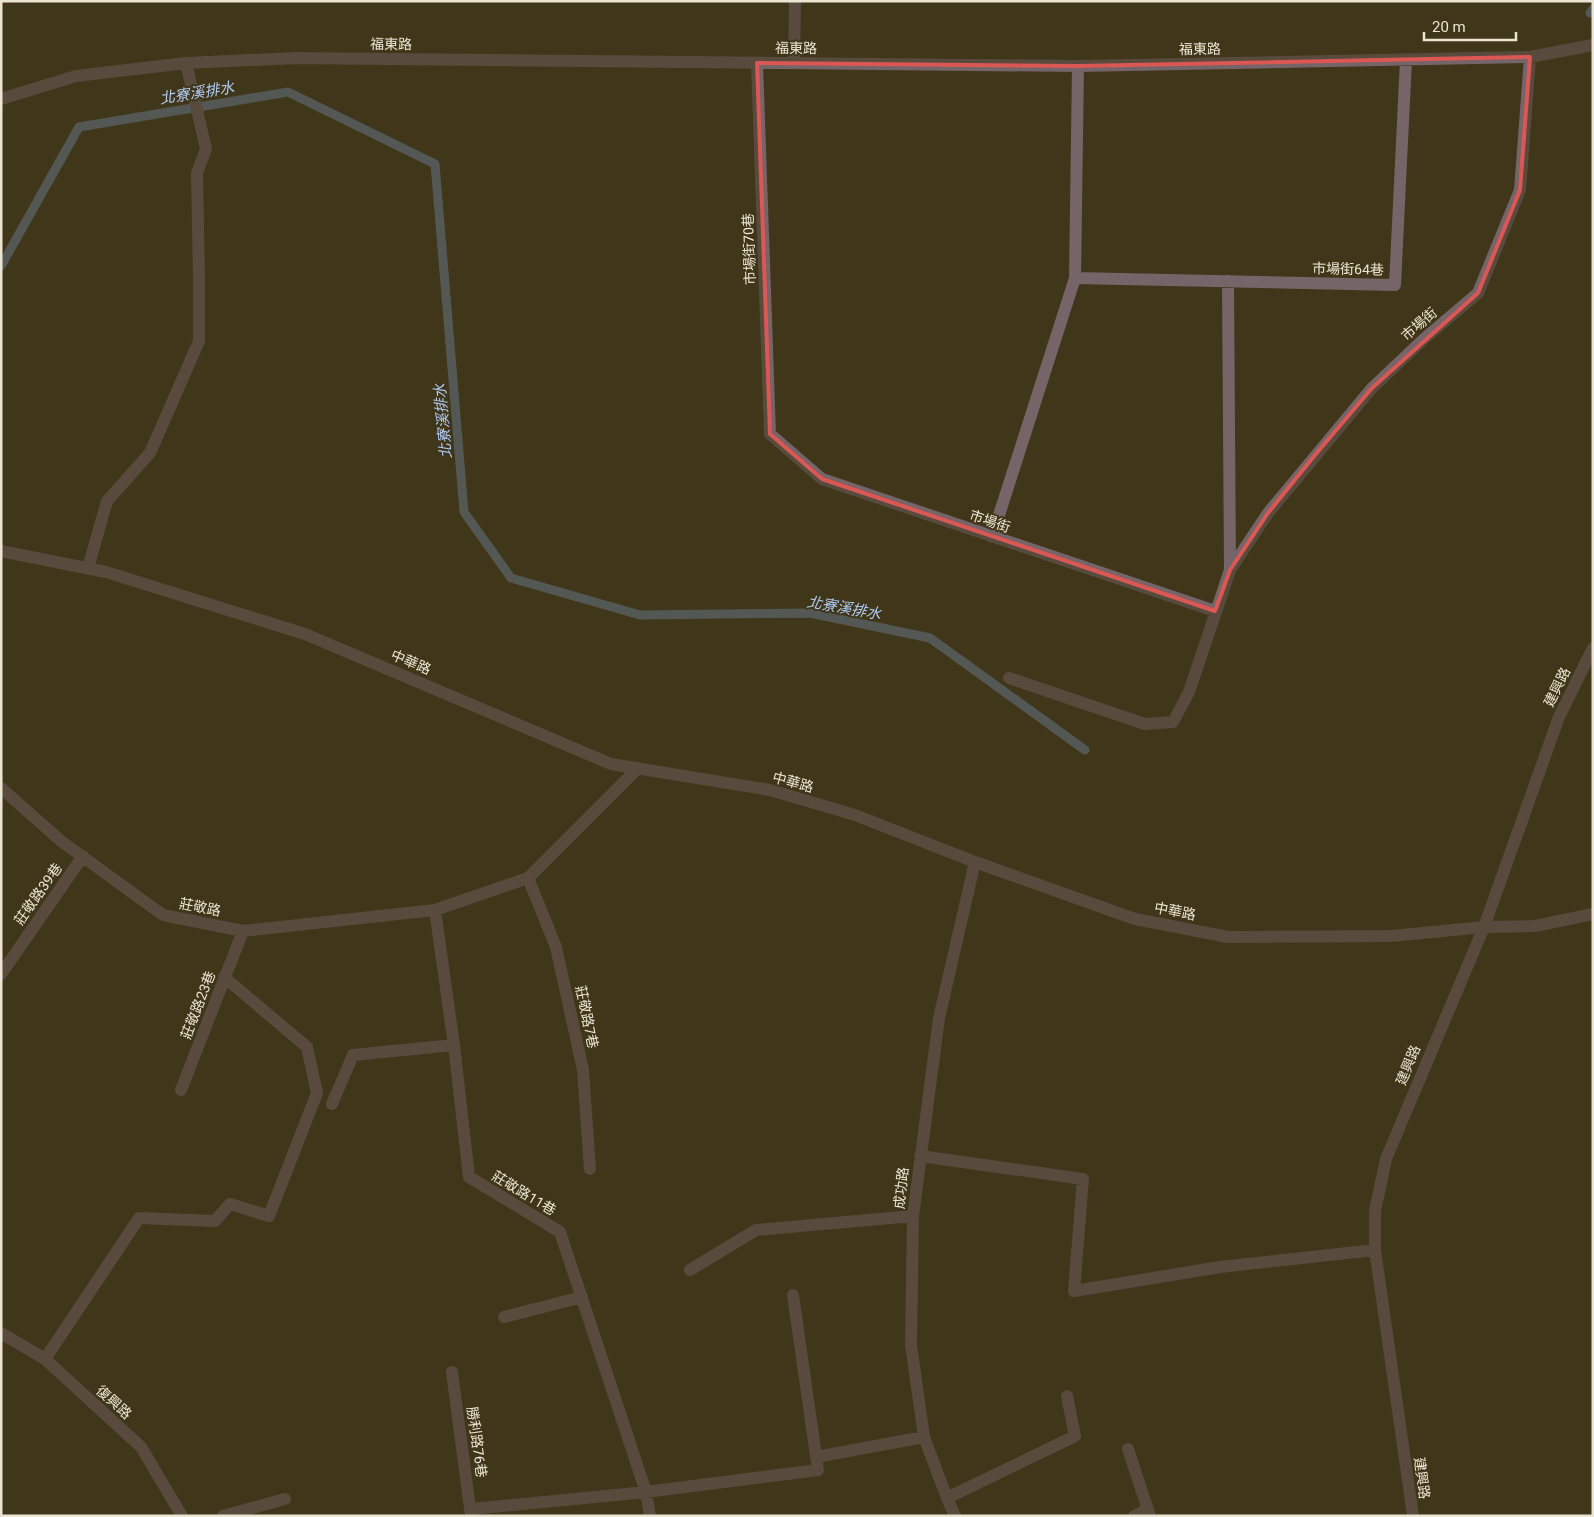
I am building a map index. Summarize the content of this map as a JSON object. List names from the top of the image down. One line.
{"streets":{"street":["福東路","市場街70巷","市場街64巷","市場街","中華路","建興路","莊敬路39巷","莊敬路","莊敬路23巷","莊敬路7巷","成功路","莊敬路11巷","復興路","勝利路76巷"]},"crossings":[["福東路","市場街70巷"],["福東路","市場街64巷"],["福東路","市場街"],["市場街70巷","市場街"],["市場街64巷","市場街"],["中華路","建興路"],["中華路","成功路"],["莊敬路39巷","莊敬路"],["莊敬路","莊敬路23巷"],["莊敬路","莊敬路7巷"],["莊敬路","莊敬路11巷"]],"water":["北寮溪排水"],"scale_bar":"20 m"}
